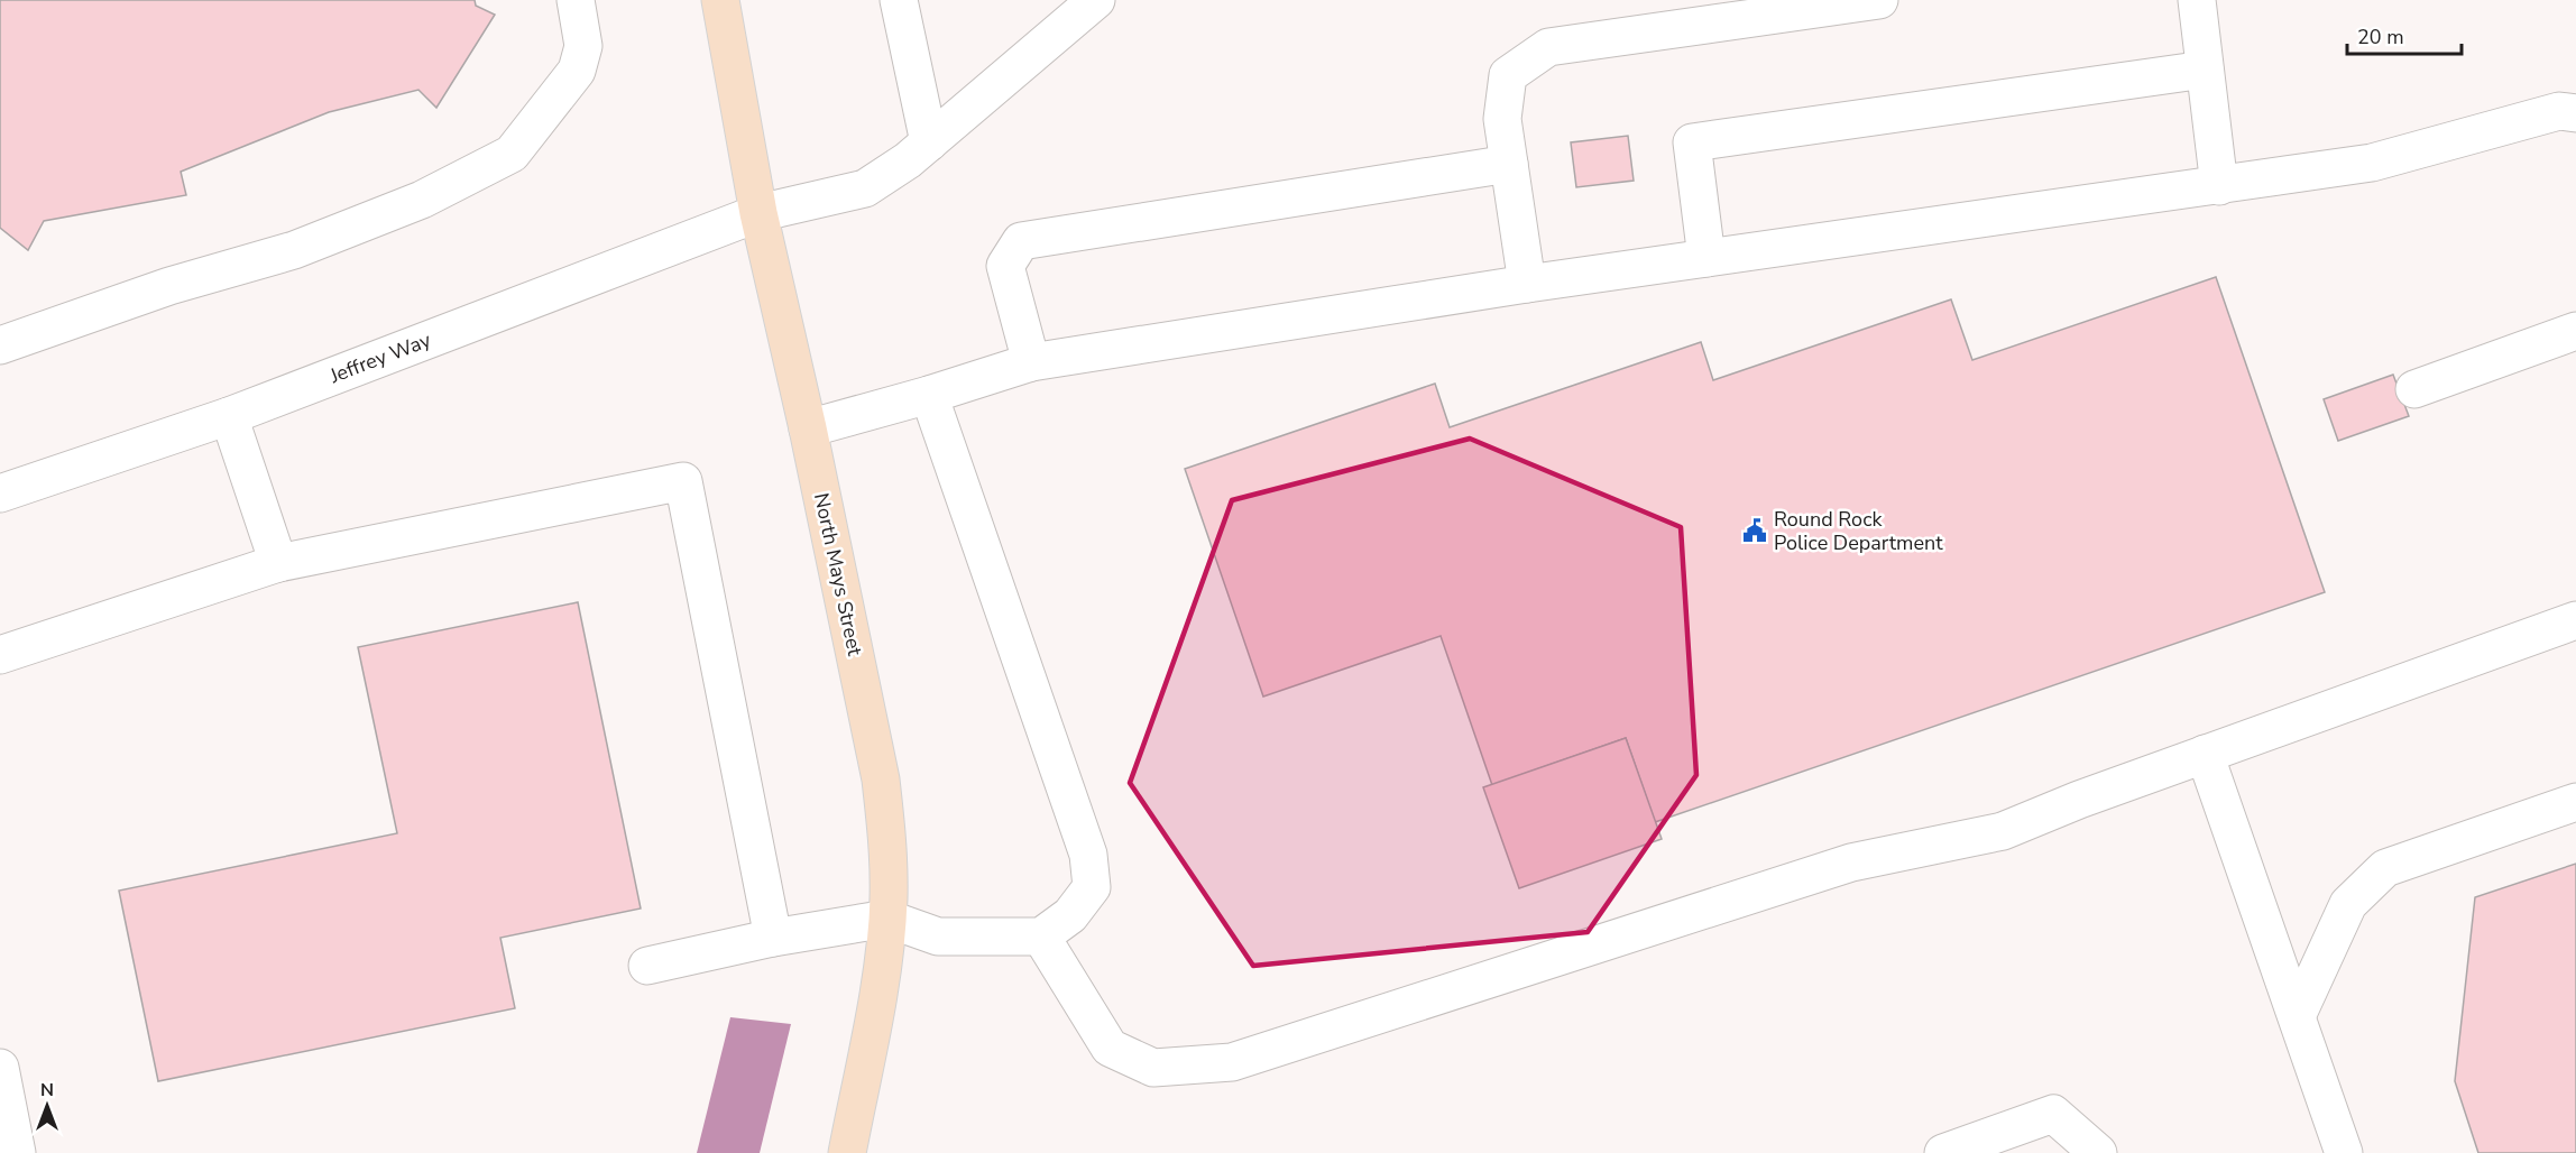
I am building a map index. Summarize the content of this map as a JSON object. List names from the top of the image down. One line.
{"streets":{"main road":["North Mays Street"],"street":["Jeffrey Way"]},"crossings":[["Jeffrey Way","North Mays Street"]],"places":{"public building":["Round Rock Police Department"]},"scale_bar":"20 m","north":"top"}
